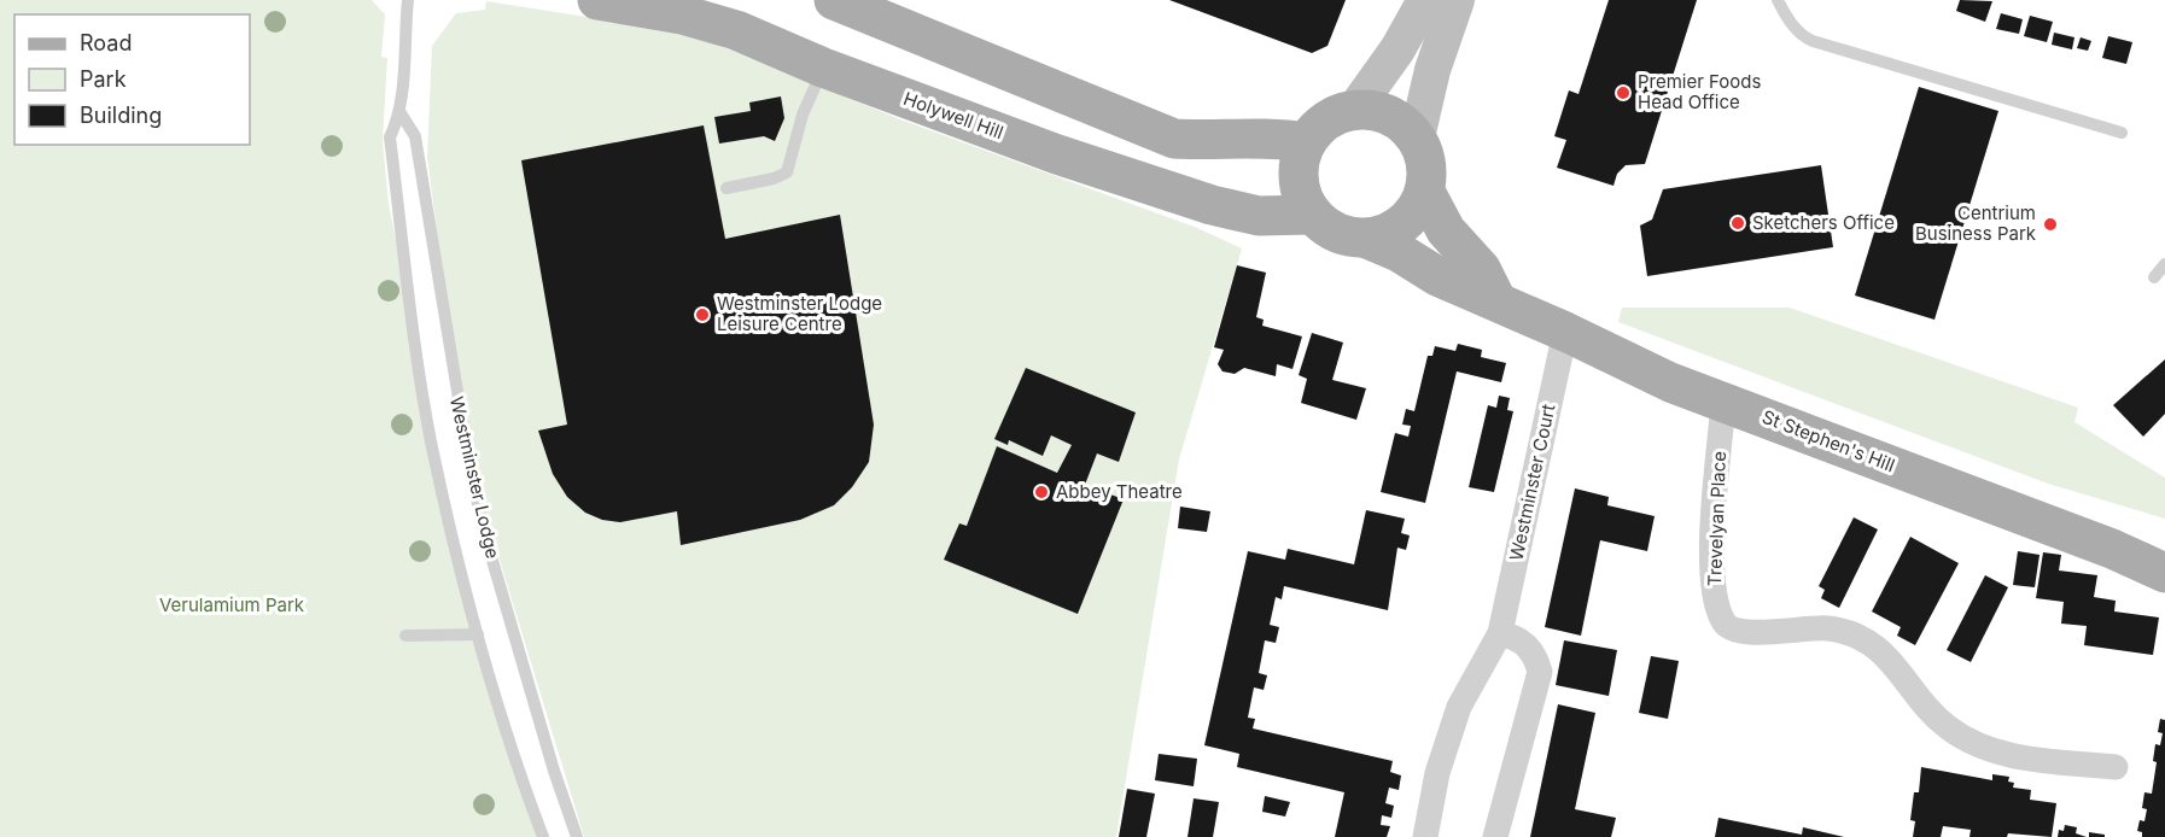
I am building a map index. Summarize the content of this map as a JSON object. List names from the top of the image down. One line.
{"streets":{"main road":["Holywell Hill","St Stephen's Hill"],"street":["Westminster Court","Trevelyan Place"],"lane":["Westminster Lodge"]},"crossings":[["Holywell Hill","St Stephen's Hill"],["St Stephen's Hill","Westminster Court"],["St Stephen's Hill","Trevelyan Place"]],"parks":["Verulamium Park"],"places":["Premier Foods Head Office","Sketchers Office","Centrium Business Park","Westminster Lodge Leisure Centre","Abbey Theatre"],"legend":["Road","Park","Building"]}
